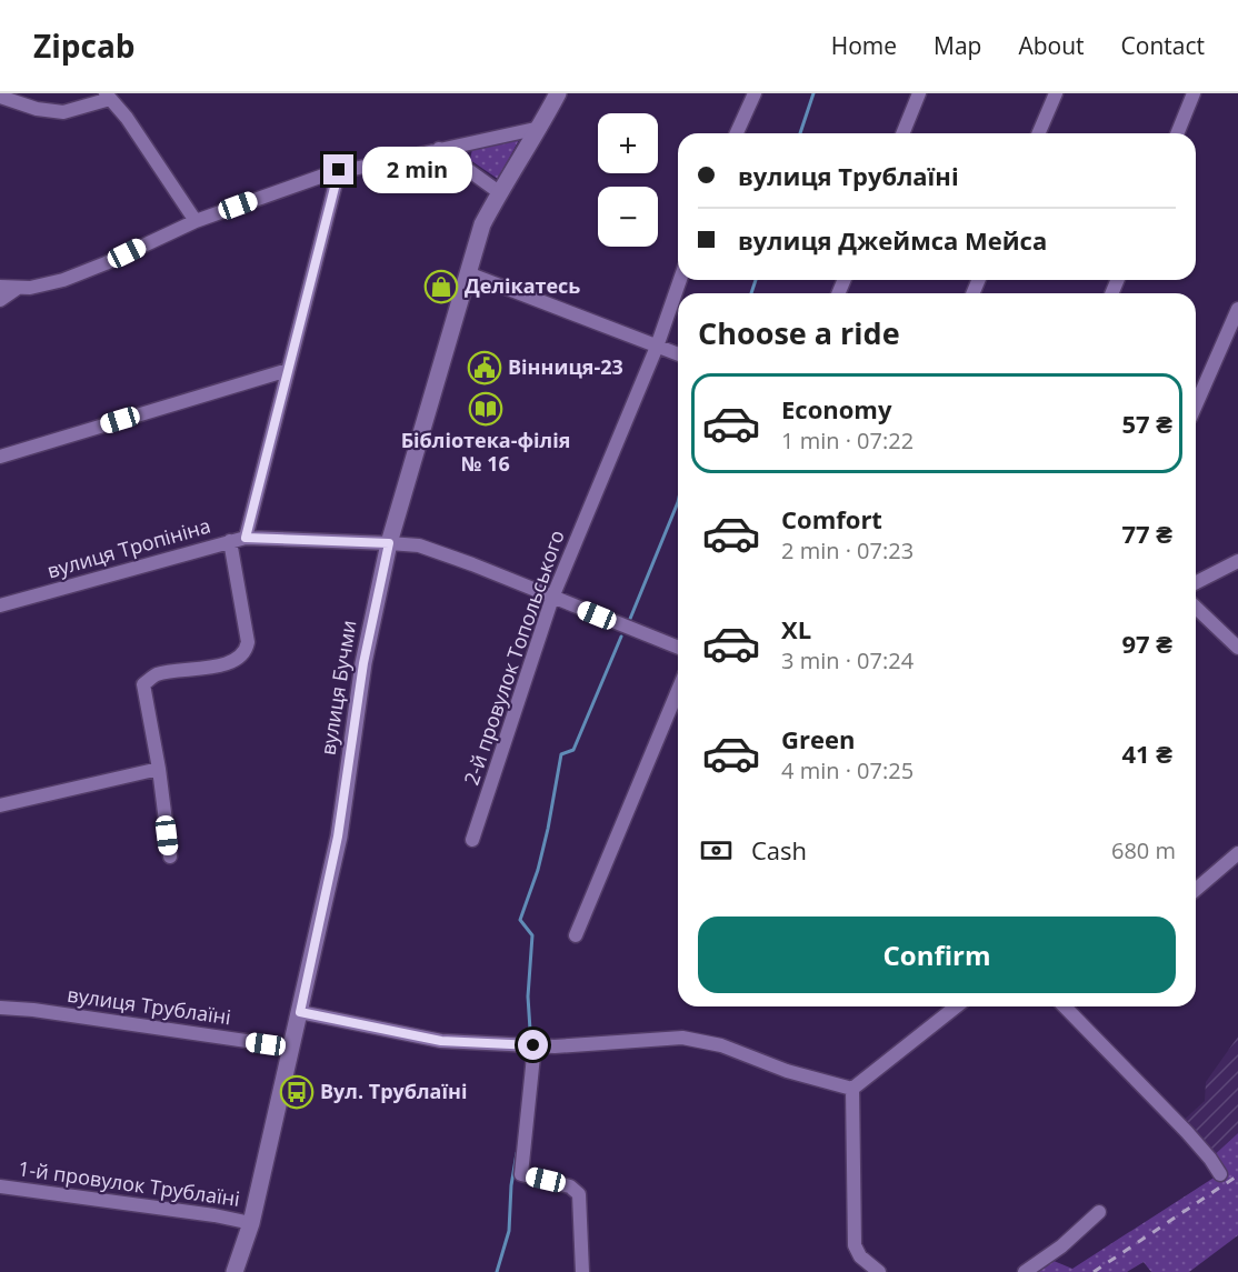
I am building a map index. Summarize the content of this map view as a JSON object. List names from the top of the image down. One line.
{"streets":{"street":["вулиця Тропініна","2-й провулок Топольського","вулиця Бучми","вулиця Трублаїні","1-й провулок Трублаїні"]},"crossings":[["вулиця Тропініна","2-й провулок Топольського"],["вулиця Тропініна","вулиця Бучми"],["вулиця Бучми","вулиця Трублаїні"],["вулиця Бучми","1-й провулок Трублаїні"]],"places":{"shop":["Делікатесь"],"public building":["Вінниця-23"],"library":["Бібліотека-філія № 16"],"bus stop":["Вул. Трублаїні"]},"page":{"header":"Zipcab","nav":["Home","Map","About","Contact"],"map_buttons":["+","−"],"banner":["вулиця Трублаїні","вулиця Джеймса Мейса"],"bubble":"2 min","heading":"Choose a ride","list":[{"name":"Economy","note":"1 min · 07:22","value":"57 ₴"},{"name":"Comfort","note":"2 min · 07:23","value":"77 ₴"},{"name":"XL","note":"3 min · 07:24","value":"97 ₴"},{"name":"Green","note":"4 min · 07:25","value":"41 ₴"}],"pay":["Cash","680 m"],"buttons":"Confirm"}}
